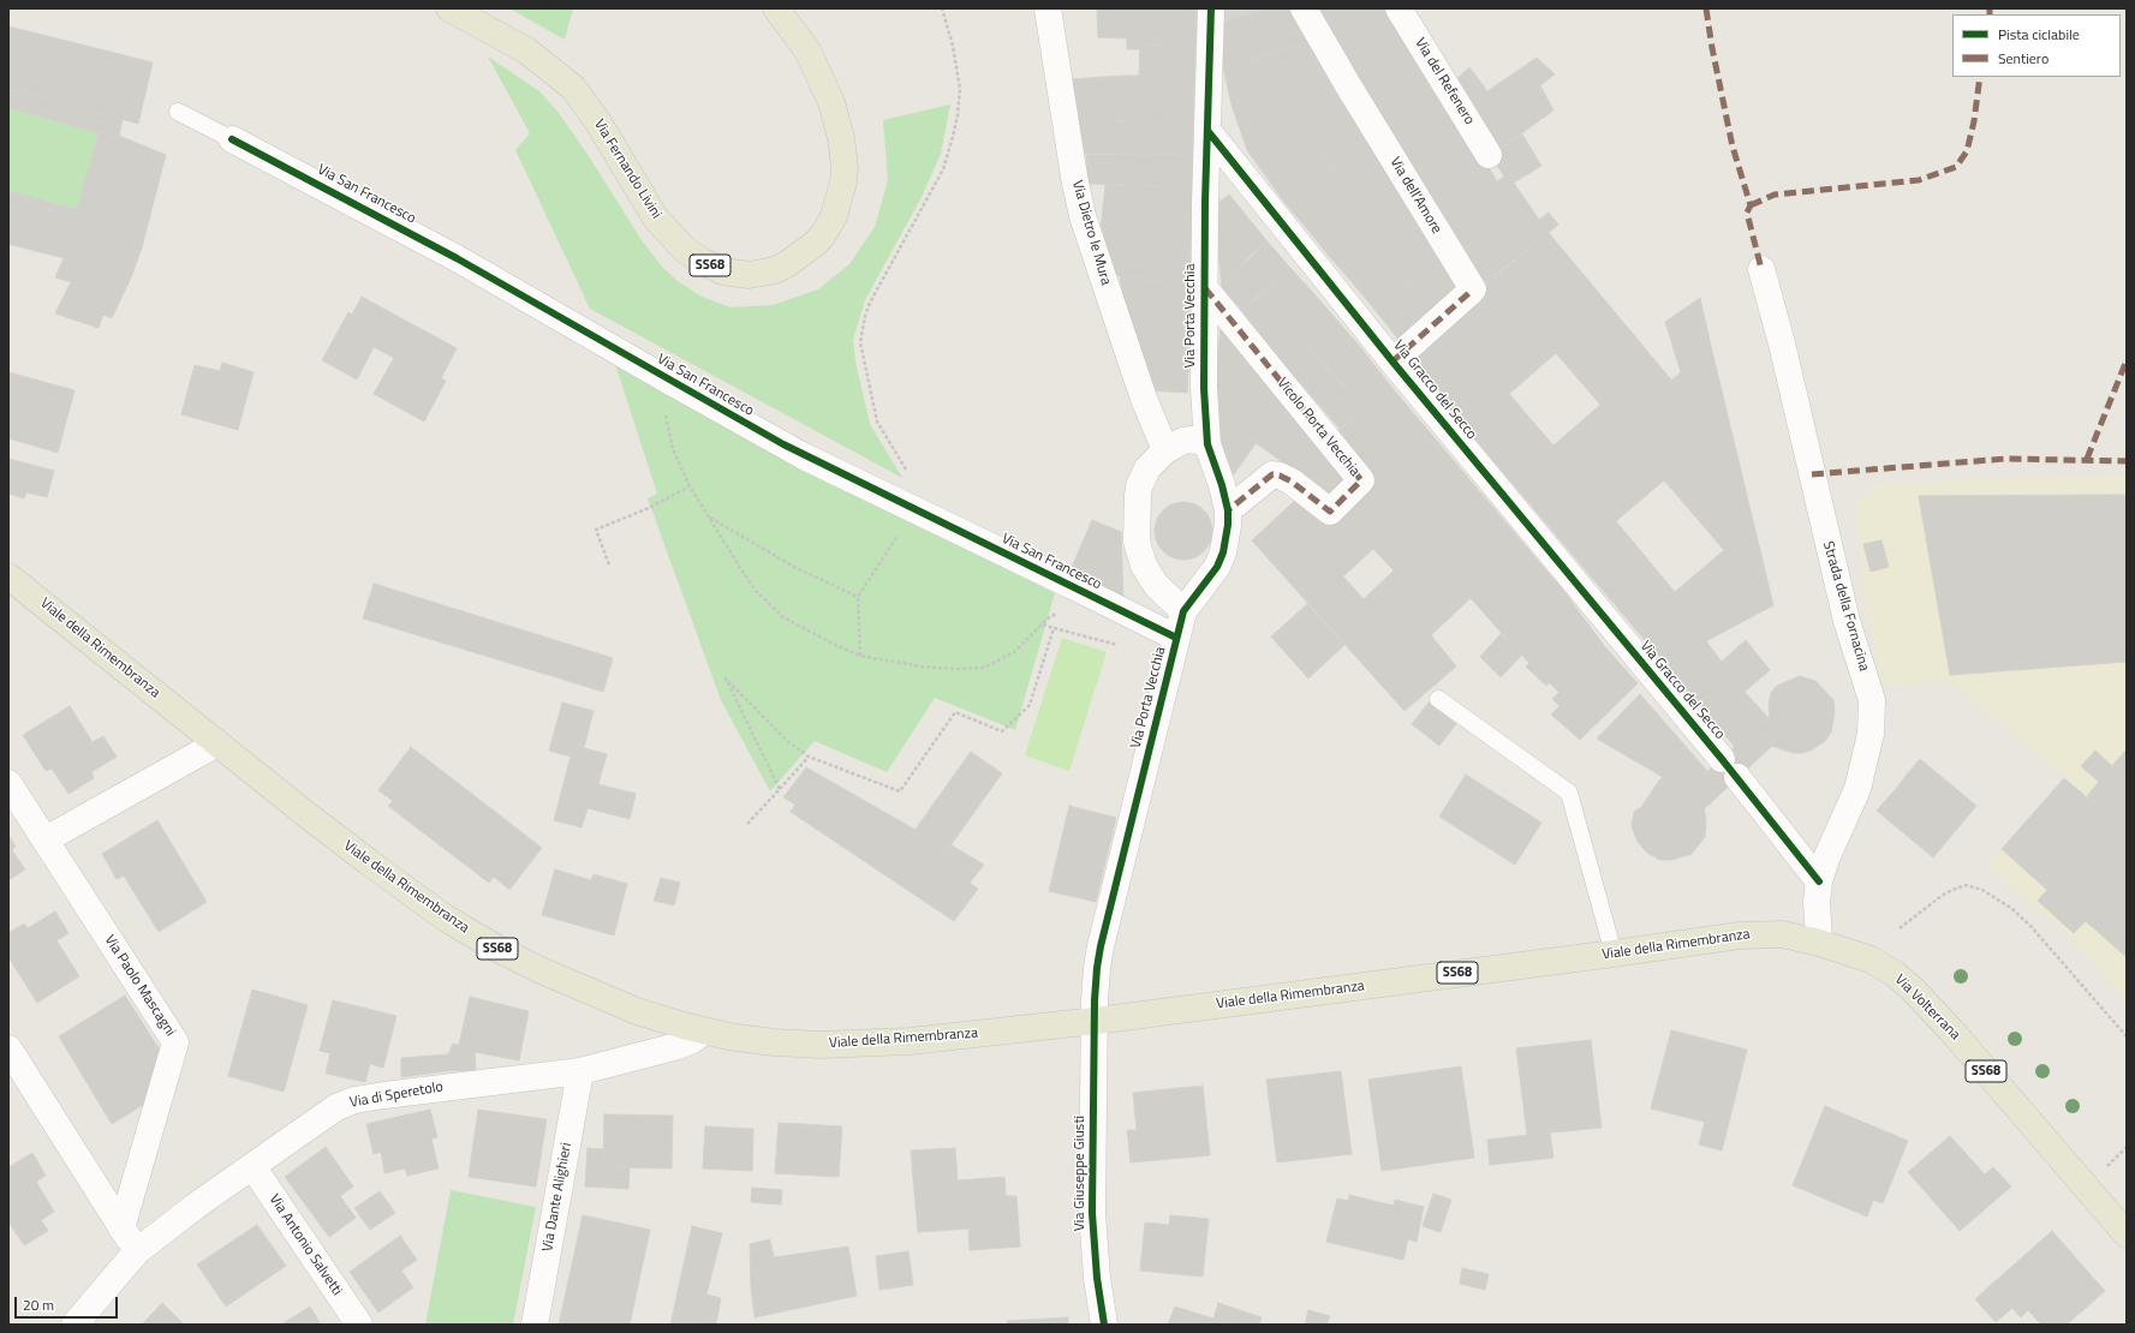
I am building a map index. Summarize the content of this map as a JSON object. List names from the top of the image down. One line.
{"streets":{"main road":["Via Fernando Livini","SS68","Viale della Rimembranza","Via Volterrana"],"street":["Via del Refenero","Via San Francesco","Via dell'Amore","Via Dietro le Mura","Via Porta Vecchia","Via Gracco del Secco","Vicolo Porta Vecchia","Strada della Fornacina","Via Paolo Mascagni","Via di Speretolo","Via Giuseppe Giusti","Via Dante Alighieri","Via Antonio Salvetti"]},"crossings":[["Via San Francesco","Via Porta Vecchia"],["Via dell'Amore","Via Gracco del Secco"],["Via Porta Vecchia","Via Gracco del Secco"],["Via Porta Vecchia","Vicolo Porta Vecchia"],["Via Porta Vecchia","Viale della Rimembranza"],["Via Porta Vecchia","Via Giuseppe Giusti"],["Via Gracco del Secco","Strada della Fornacina"],["Strada della Fornacina","Viale della Rimembranza"],["Strada della Fornacina","Via Volterrana"],["Viale della Rimembranza","Via Volterrana"],["Viale della Rimembranza","Via di Speretolo"],["Viale della Rimembranza","Via Giuseppe Giusti"],["Via di Speretolo","Via Dante Alighieri"],["Via di Speretolo","Via Antonio Salvetti"]],"legend":["Pista ciclabile","Sentiero"],"scale_bar":"20 m"}
